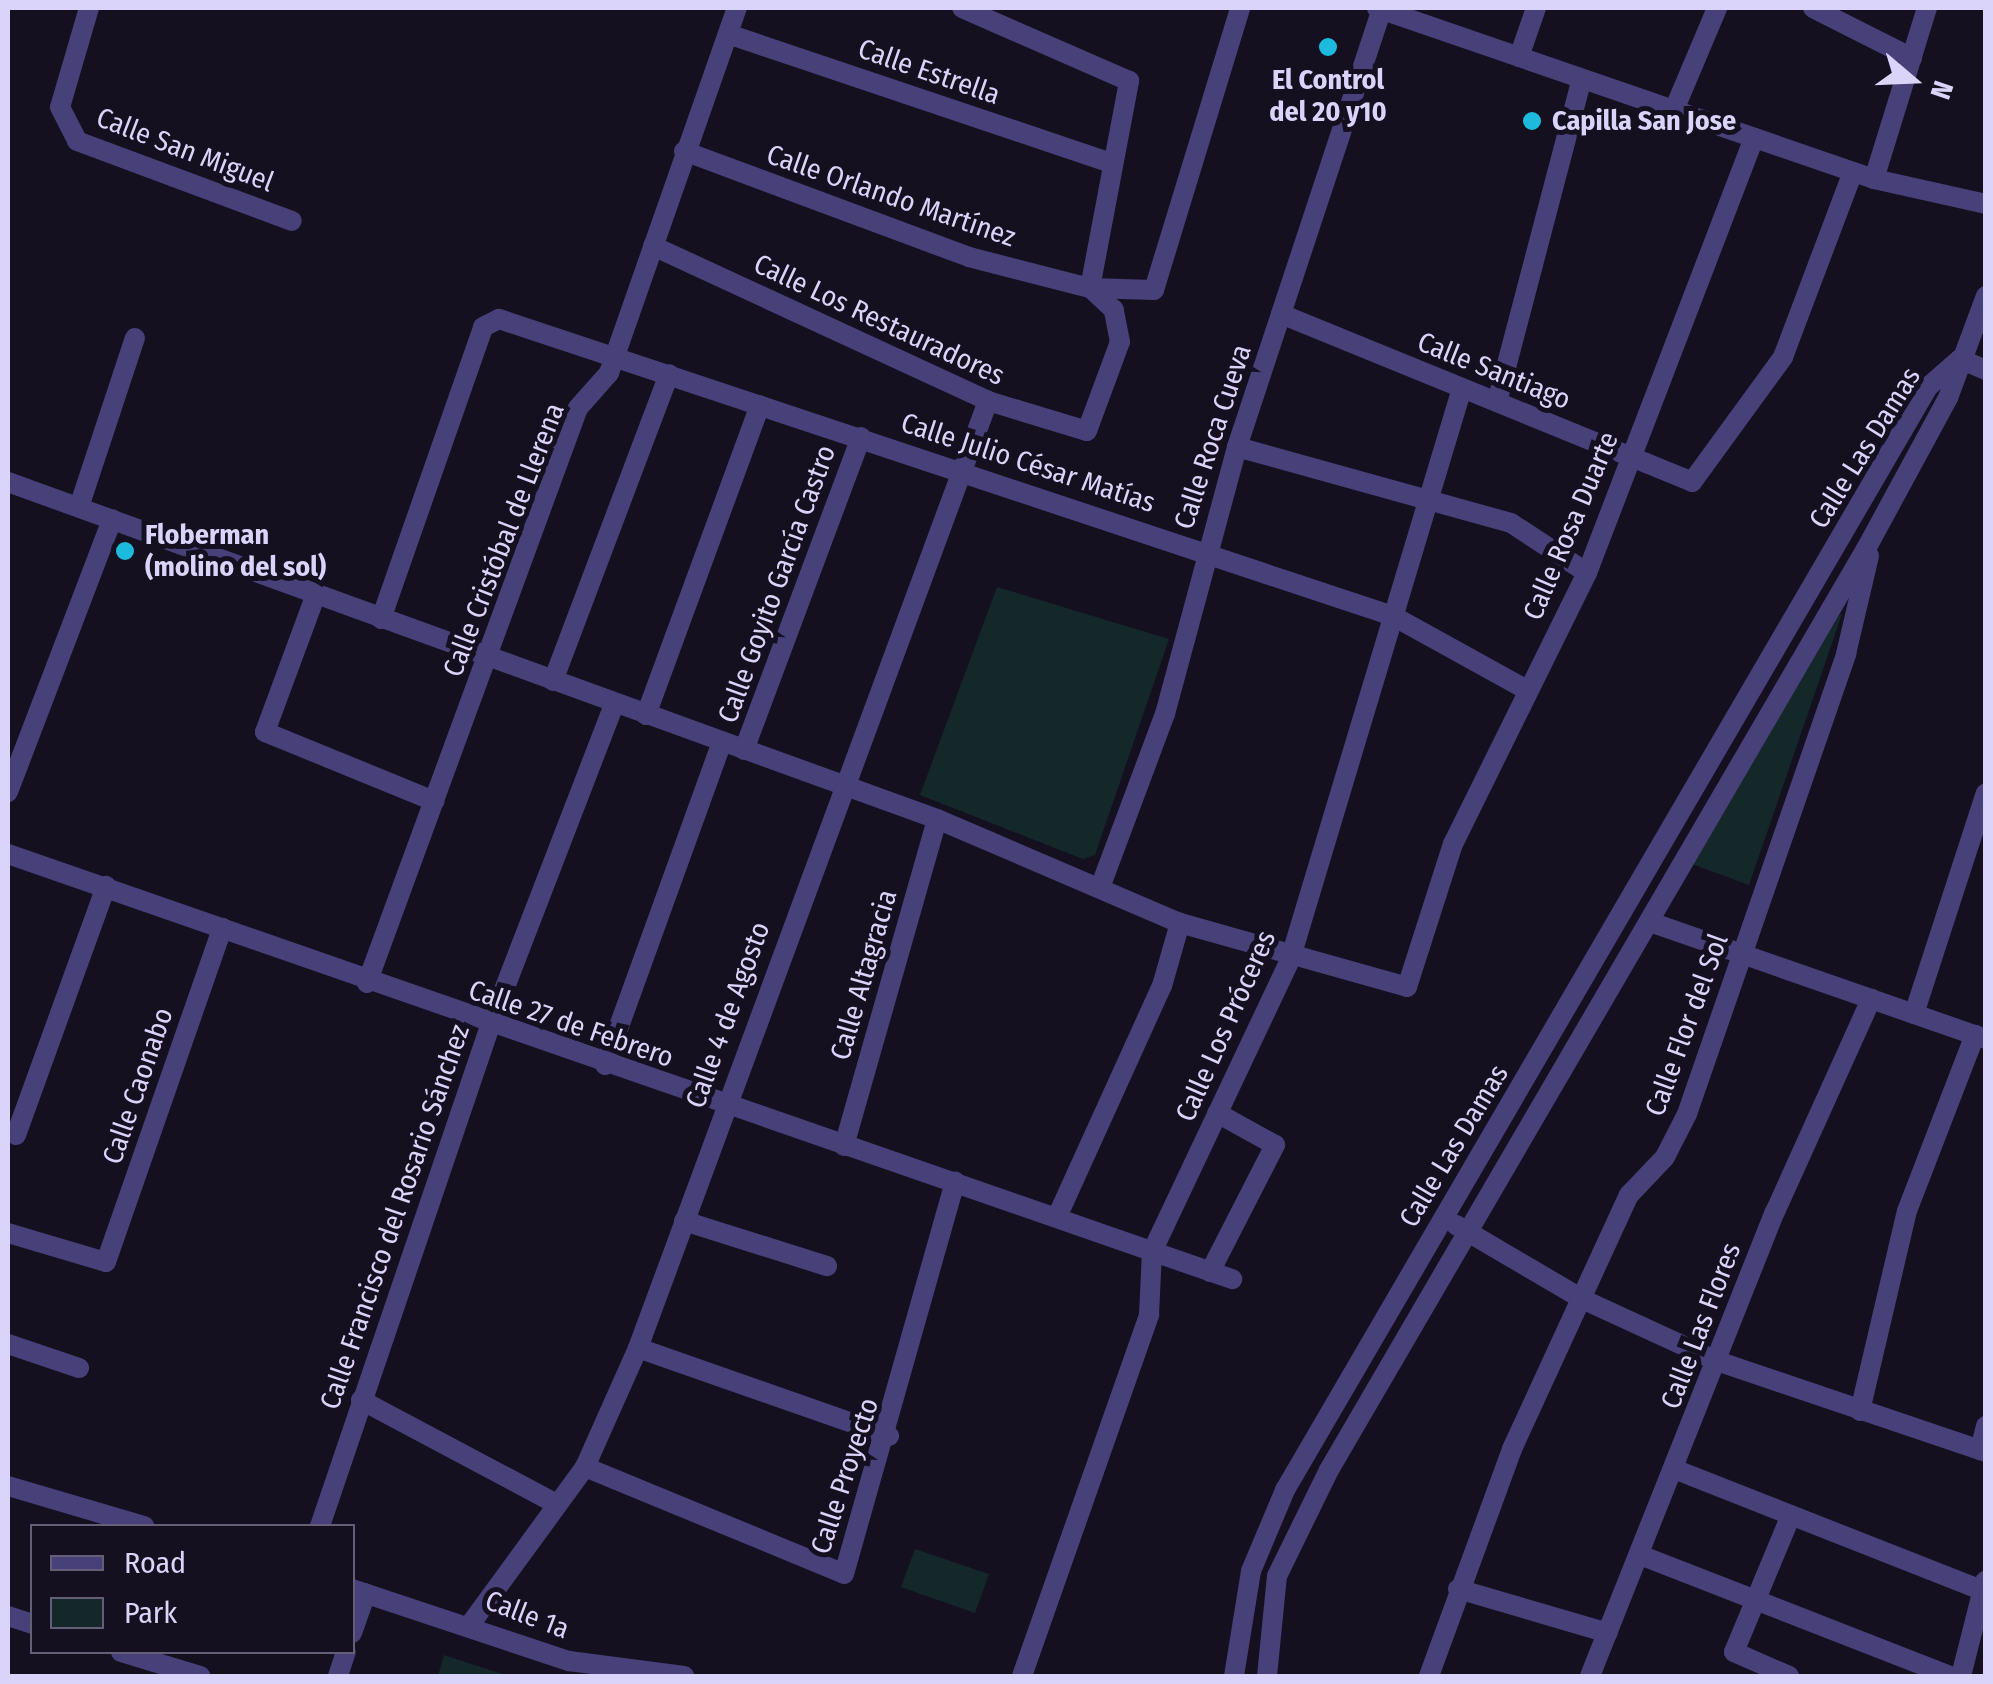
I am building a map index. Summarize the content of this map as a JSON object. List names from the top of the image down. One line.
{"streets":{"street":["Calle Estrella","Calle San Miguel","Calle Orlando Martínez","Calle Los Restauradores","Calle Santiago","Calle Roca Cueva","Calle Las Damas","Calle Julio César Matías","Calle Rosa Duarte","Calle Cristóbal de Llerena","Calle Goyito García Castro","Calle Altagracia","Calle 4 de Agosto","Calle 27 de Febrero","Calle Flor del Sol","Calle Los Próceres","Calle Caonabo","Calle Francisco del Rosario Sánchez","Calle Las Flores","Calle Proyecto","Calle 1a"]},"crossings":[["Calle Estrella","Calle Cristóbal de Llerena"],["Calle Orlando Martínez","Calle Los Restauradores"],["Calle Orlando Martínez","Calle Cristóbal de Llerena"],["Calle Los Restauradores","Calle Cristóbal de Llerena"],["Calle Los Restauradores","Calle 4 de Agosto"],["Calle Santiago","Calle Roca Cueva"],["Calle Santiago","Calle Rosa Duarte"],["Calle Santiago","Calle Los Próceres"],["Calle Roca Cueva","Calle Julio César Matías"],["Calle Las Damas","Calle Flor del Sol"],["Calle Julio César Matías","Calle Rosa Duarte"],["Calle Julio César Matías","Calle Cristóbal de Llerena"],["Calle Julio César Matías","Calle Goyito García Castro"],["Calle Julio César Matías","Calle 4 de Agosto"],["Calle Julio César Matías","Calle Los Próceres"],["Calle Rosa Duarte","Calle Los Próceres"],["Calle Cristóbal de Llerena","Calle 27 de Febrero"],["Calle Goyito García Castro","Calle 27 de Febrero"],["Calle Altagracia","Calle 27 de Febrero"],["Calle 4 de Agosto","Calle 27 de Febrero"],["Calle 4 de Agosto","Calle Proyecto"],["Calle 4 de Agosto","Calle 1a"],["Calle 27 de Febrero","Calle Los Próceres"],["Calle 27 de Febrero","Calle Caonabo"],["Calle 27 de Febrero","Calle Francisco del Rosario Sánchez"],["Calle 27 de Febrero","Calle Proyecto"]],"places":["El Control del 20 y10","Capilla San Jose","Floberman (molino del sol)"],"legend":["Road","Park"],"north":"right"}
